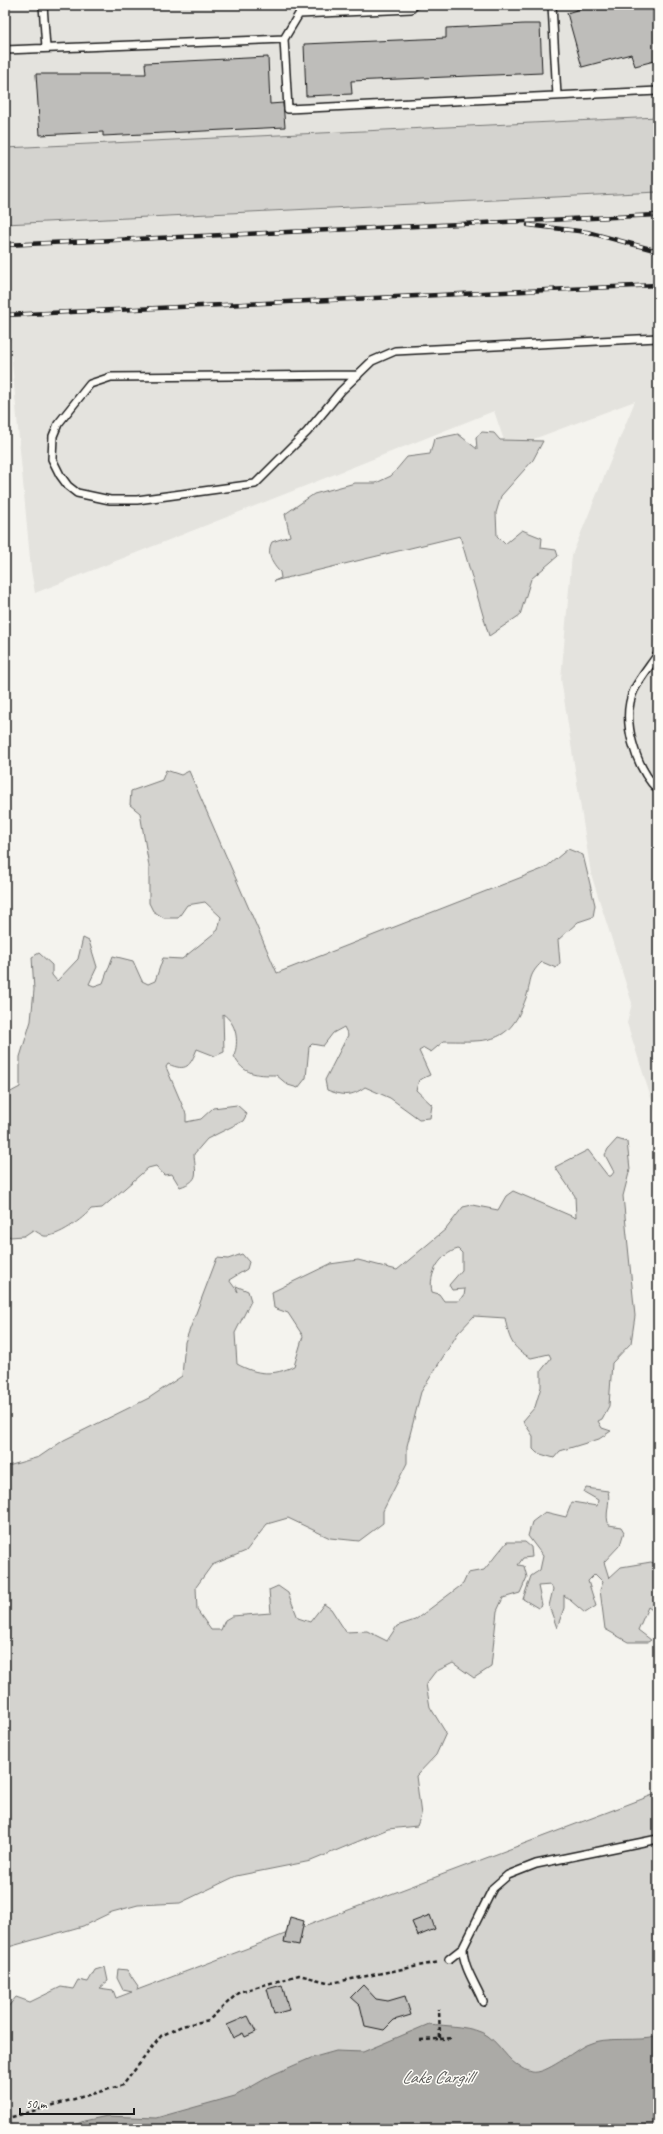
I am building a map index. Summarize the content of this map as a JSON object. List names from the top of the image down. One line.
{"water":["Lake Cargill"],"scale_bar":"50 m"}
